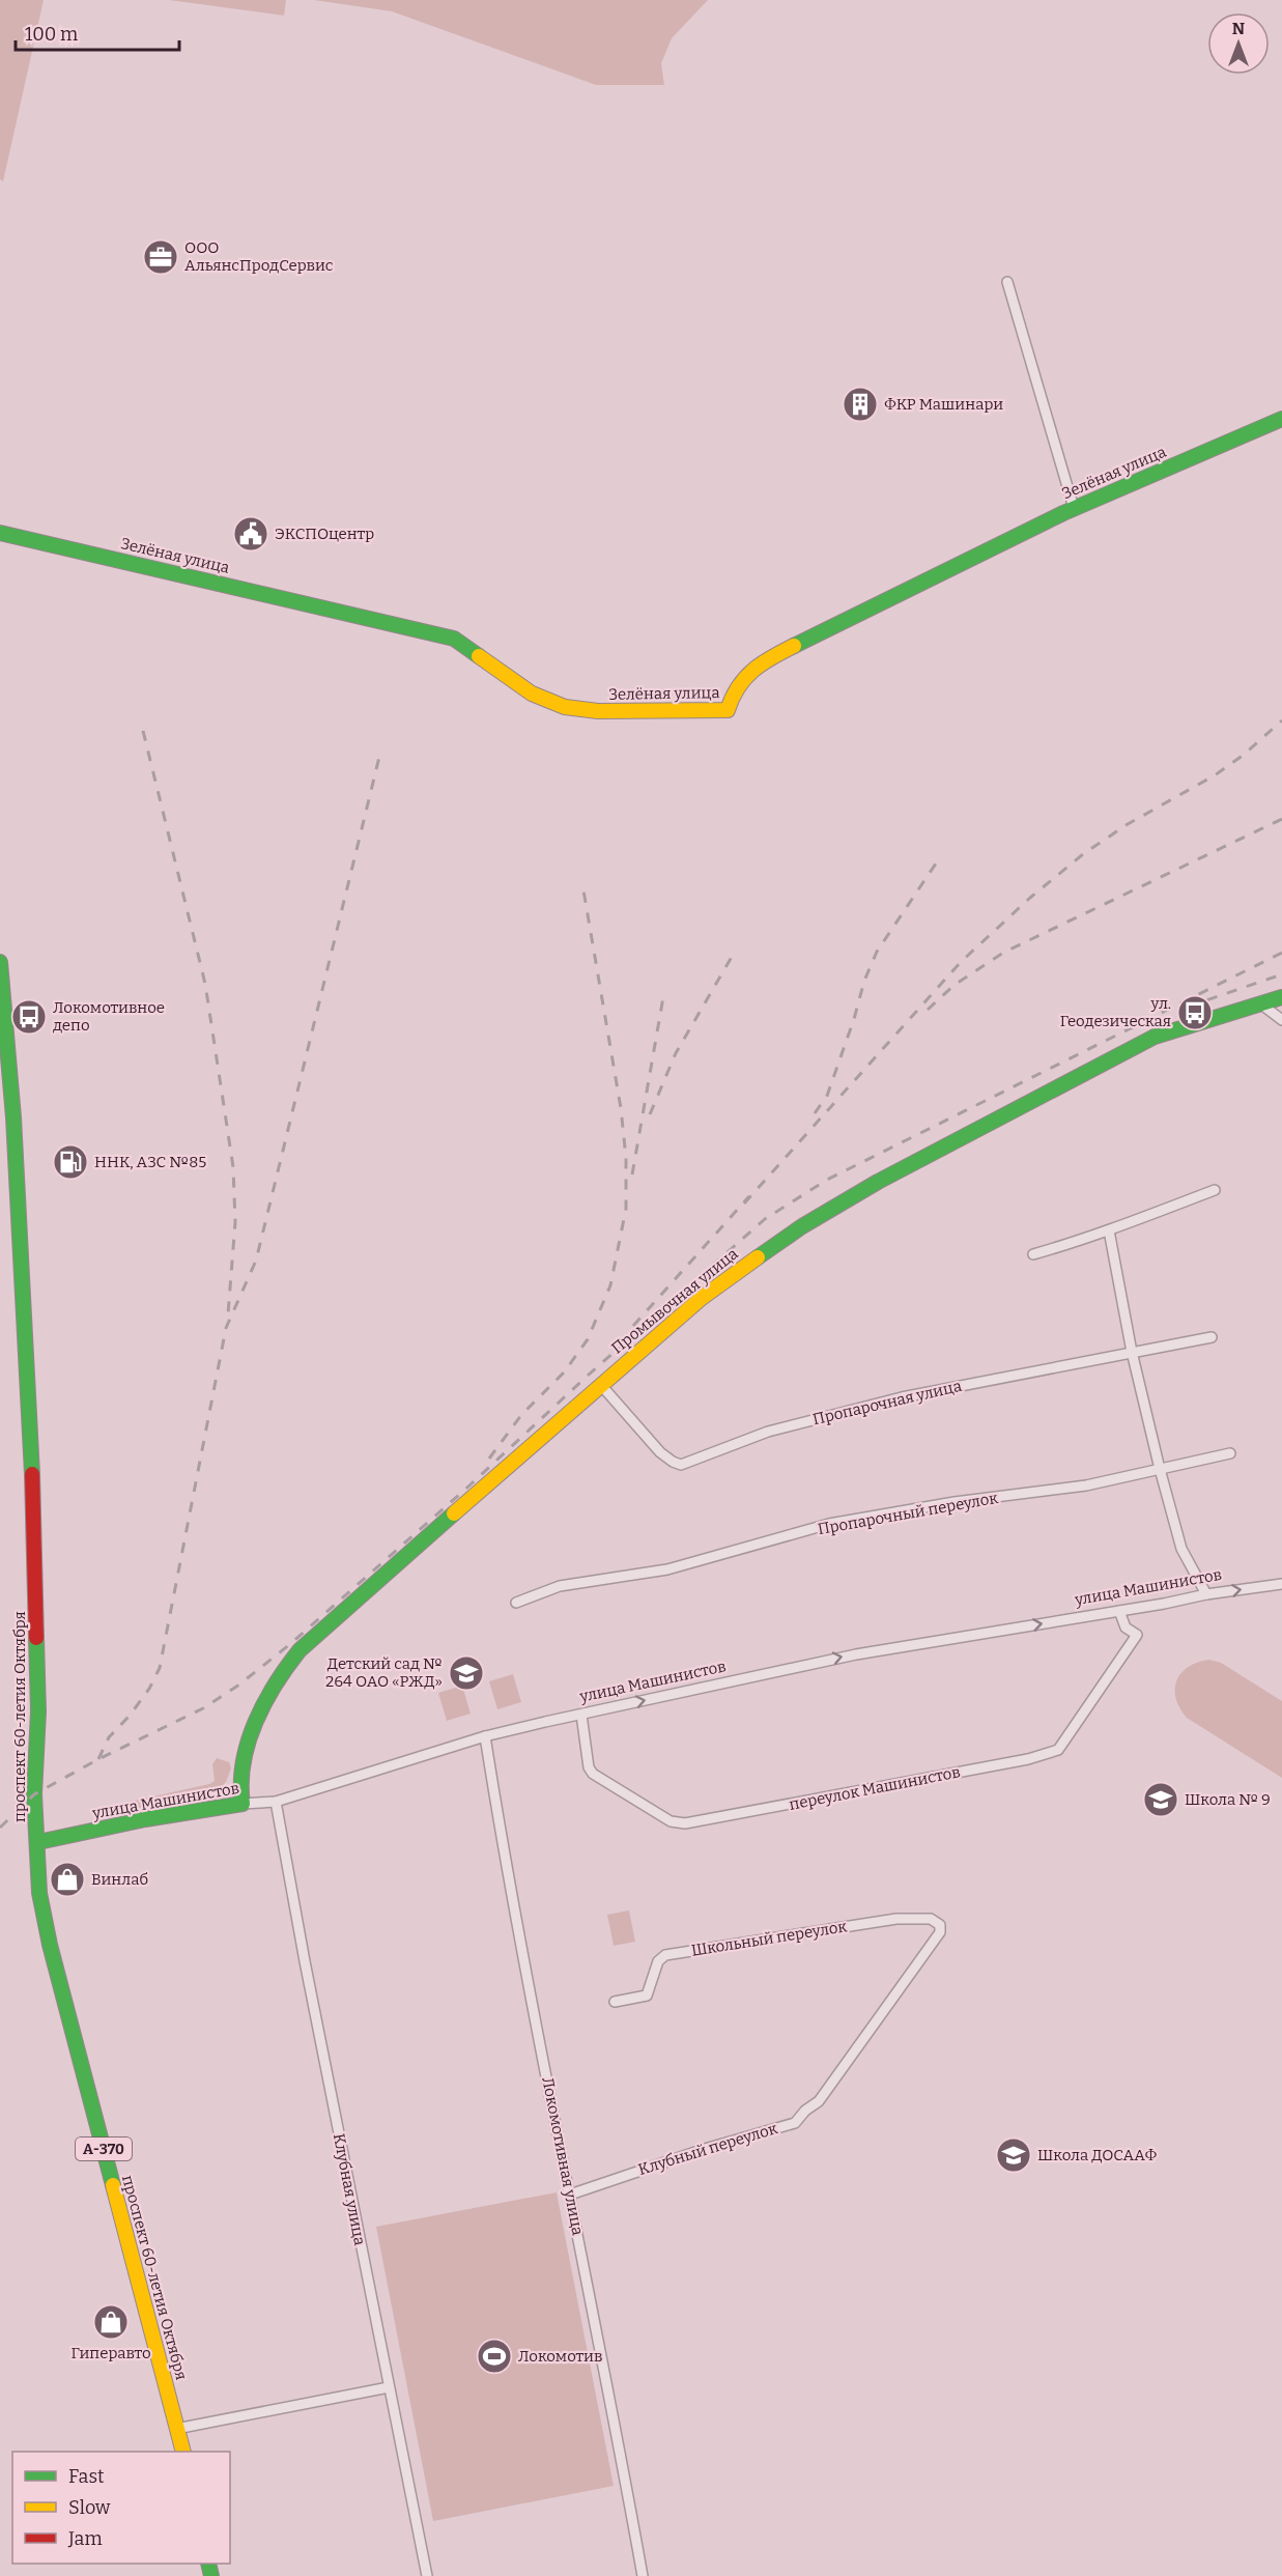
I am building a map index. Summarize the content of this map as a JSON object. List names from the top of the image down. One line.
{"streets":{"main road":["Зелёная улица","Промывочная улица","улица Машинистов","проспект 60-летия Октября","А-370"],"street":["Пропарочная улица","Пропарочный переулок","переулок Машинистов","Школьный переулок","Клубный переулок","Локомотивная улица","Клубная улица"]},"crossings":[["Промывочная улица","Пропарочная улица"],["Промывочная улица","улица Машинистов"],["улица Машинистов","проспект 60-летия Октября"],["улица Машинистов","переулок Машинистов"],["улица Машинистов","Локомотивная улица"],["улица Машинистов","Клубная улица"],["Школьный переулок","Клубный переулок"],["Клубный переулок","Локомотивная улица"]],"one_way":["улица Машинистов"],"places":{"office":["ООО АльянсПродСервис"],"building":["ФКР Машинари"],"public building":["ЭКСПОцентр"],"bus stop":["ул. Геодезическая","Локомотивное депо"],"fuel station":["ННК, АЗС №85"],"school or university":["Детский сад № 264 ОАО «РЖД»","Школа № 9","Школа ДОСААФ"],"shop":["Винлаб","Гиперавто"],"sports":["Локомотив"]},"legend":["Fast","Slow","Jam"],"scale_bar":"100 m","north":"top"}
